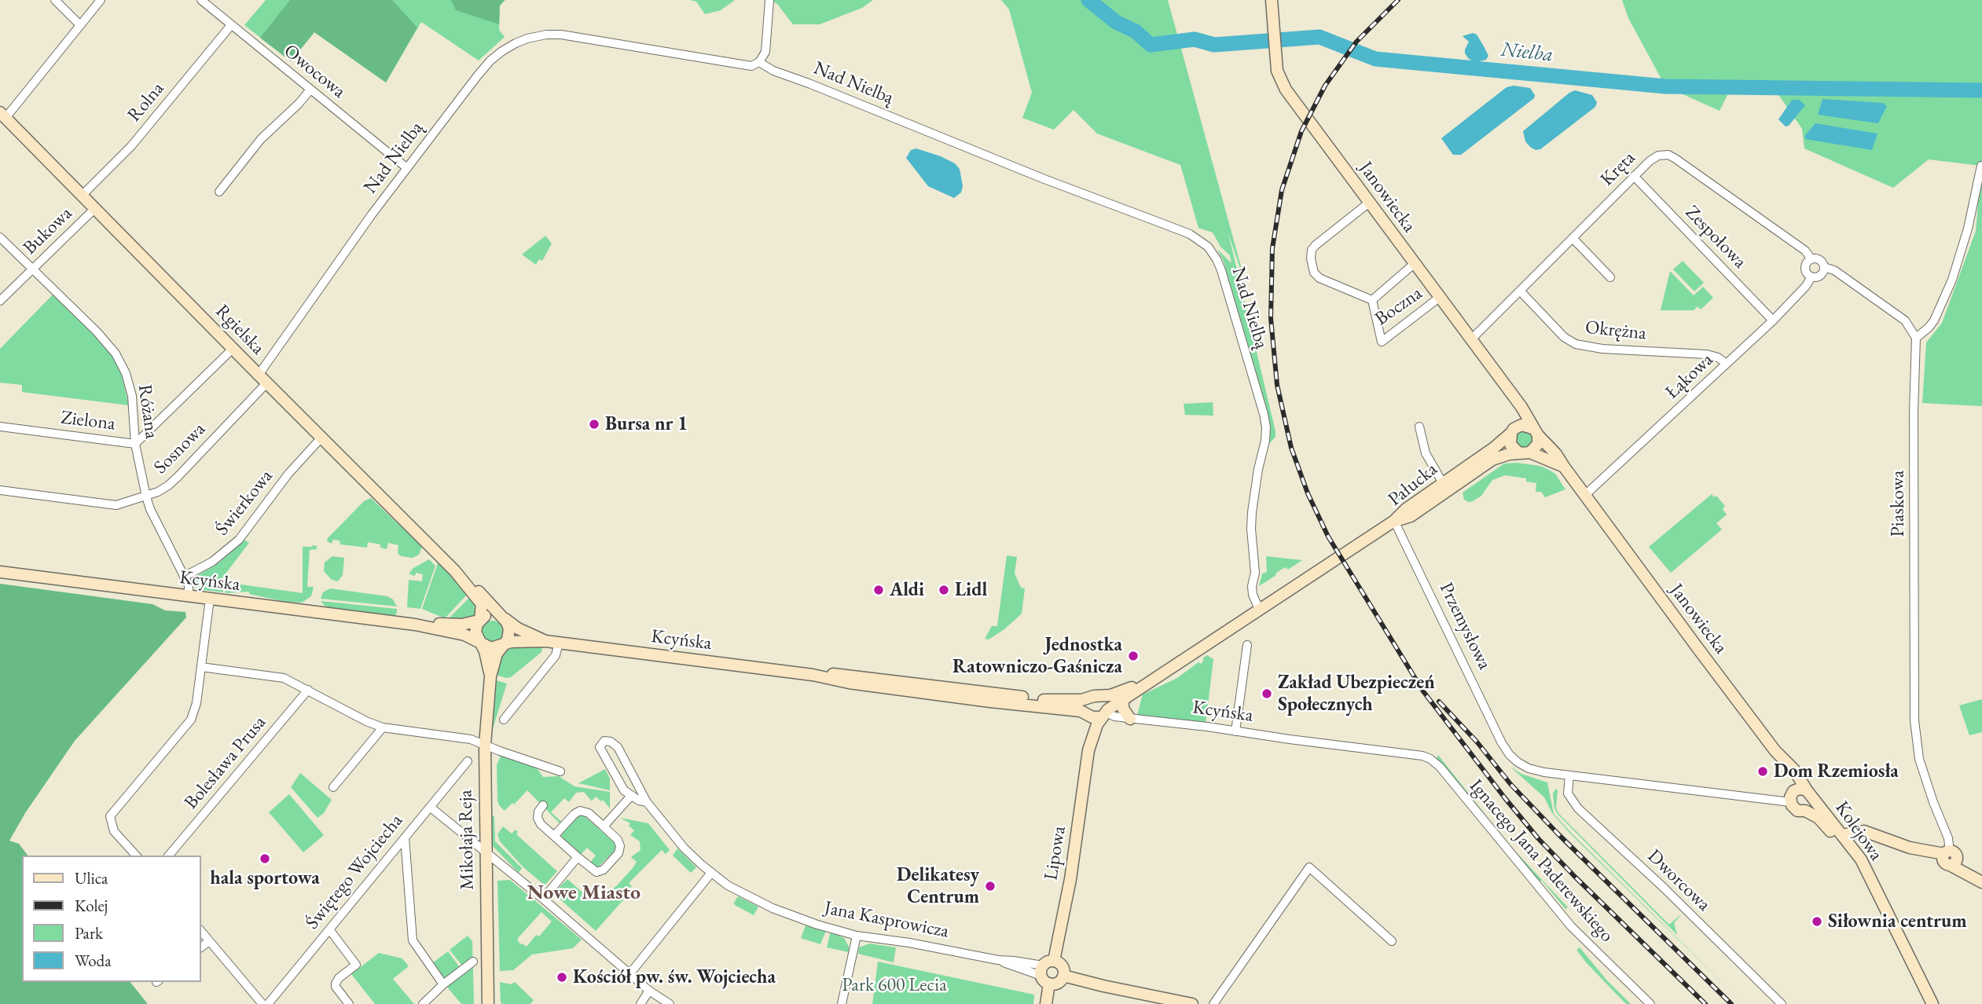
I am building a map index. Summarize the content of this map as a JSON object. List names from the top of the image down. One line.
{"streets":{"street":["Owocowa","Nad Nielbą","Rolna","Kręta","Janowiecka","Bukowa","Zespołowa","Boczna","Rgielska","Okrężna","Łąkowa","Różana","Zielona","Sosnowa","Pałucka","Świerkowa","Piaskowa","Kcyńska","Przemysłowa","Bolesława Prusa","Kolejowa","Mikołaja Reja","Lipowa","Ignacego Jana Paderewskiego","Świętego Wojciecha","Dworcowa","Jana Kasprowicza"]},"crossings":[["Owocowa","Nad Nielbą"],["Owocowa","Rolna"],["Nad Nielbą","Rgielska"],["Nad Nielbą","Sosnowa"],["Rolna","Rgielska"],["Kręta","Janowiecka"],["Kręta","Zespołowa"],["Kręta","Okrężna"],["Kręta","Łąkowa"],["Janowiecka","Boczna"],["Janowiecka","Łąkowa"],["Janowiecka","Pałucka"],["Janowiecka","Przemysłowa"],["Janowiecka","Kolejowa"],["Bukowa","Rgielska"],["Bukowa","Różana"],["Zespołowa","Łąkowa"],["Rgielska","Zielona"],["Rgielska","Sosnowa"],["Rgielska","Świerkowa"],["Rgielska","Kcyńska"],["Rgielska","Mikołaja Reja"],["Okrężna","Łąkowa"],["Różana","Zielona"],["Różana","Sosnowa"],["Różana","Świerkowa"],["Różana","Kcyńska"],["Pałucka","Przemysłowa"],["Kcyńska","Mikołaja Reja"],["Kcyńska","Lipowa"],["Kcyńska","Ignacego Jana Paderewskiego"],["Przemysłowa","Kolejowa"],["Przemysłowa","Dworcowa"],["Lipowa","Jana Kasprowicza"]],"districts":["Nowe Miasto"],"water":["Nielba"],"parks":["Park 600 Lecia"],"places":["Bursa nr 1","Aldi","Lidl","Jednostka Ratowniczo-Gaśnicza","Zakład Ubezpieczeń Społecznych","Dom Rzemiosła","hala sportowa","Delikatesy Centrum","Siłownia centrum","Kościół pw. św. Wojciecha"],"legend":["Ulica","Kolej","Park","Woda"]}
